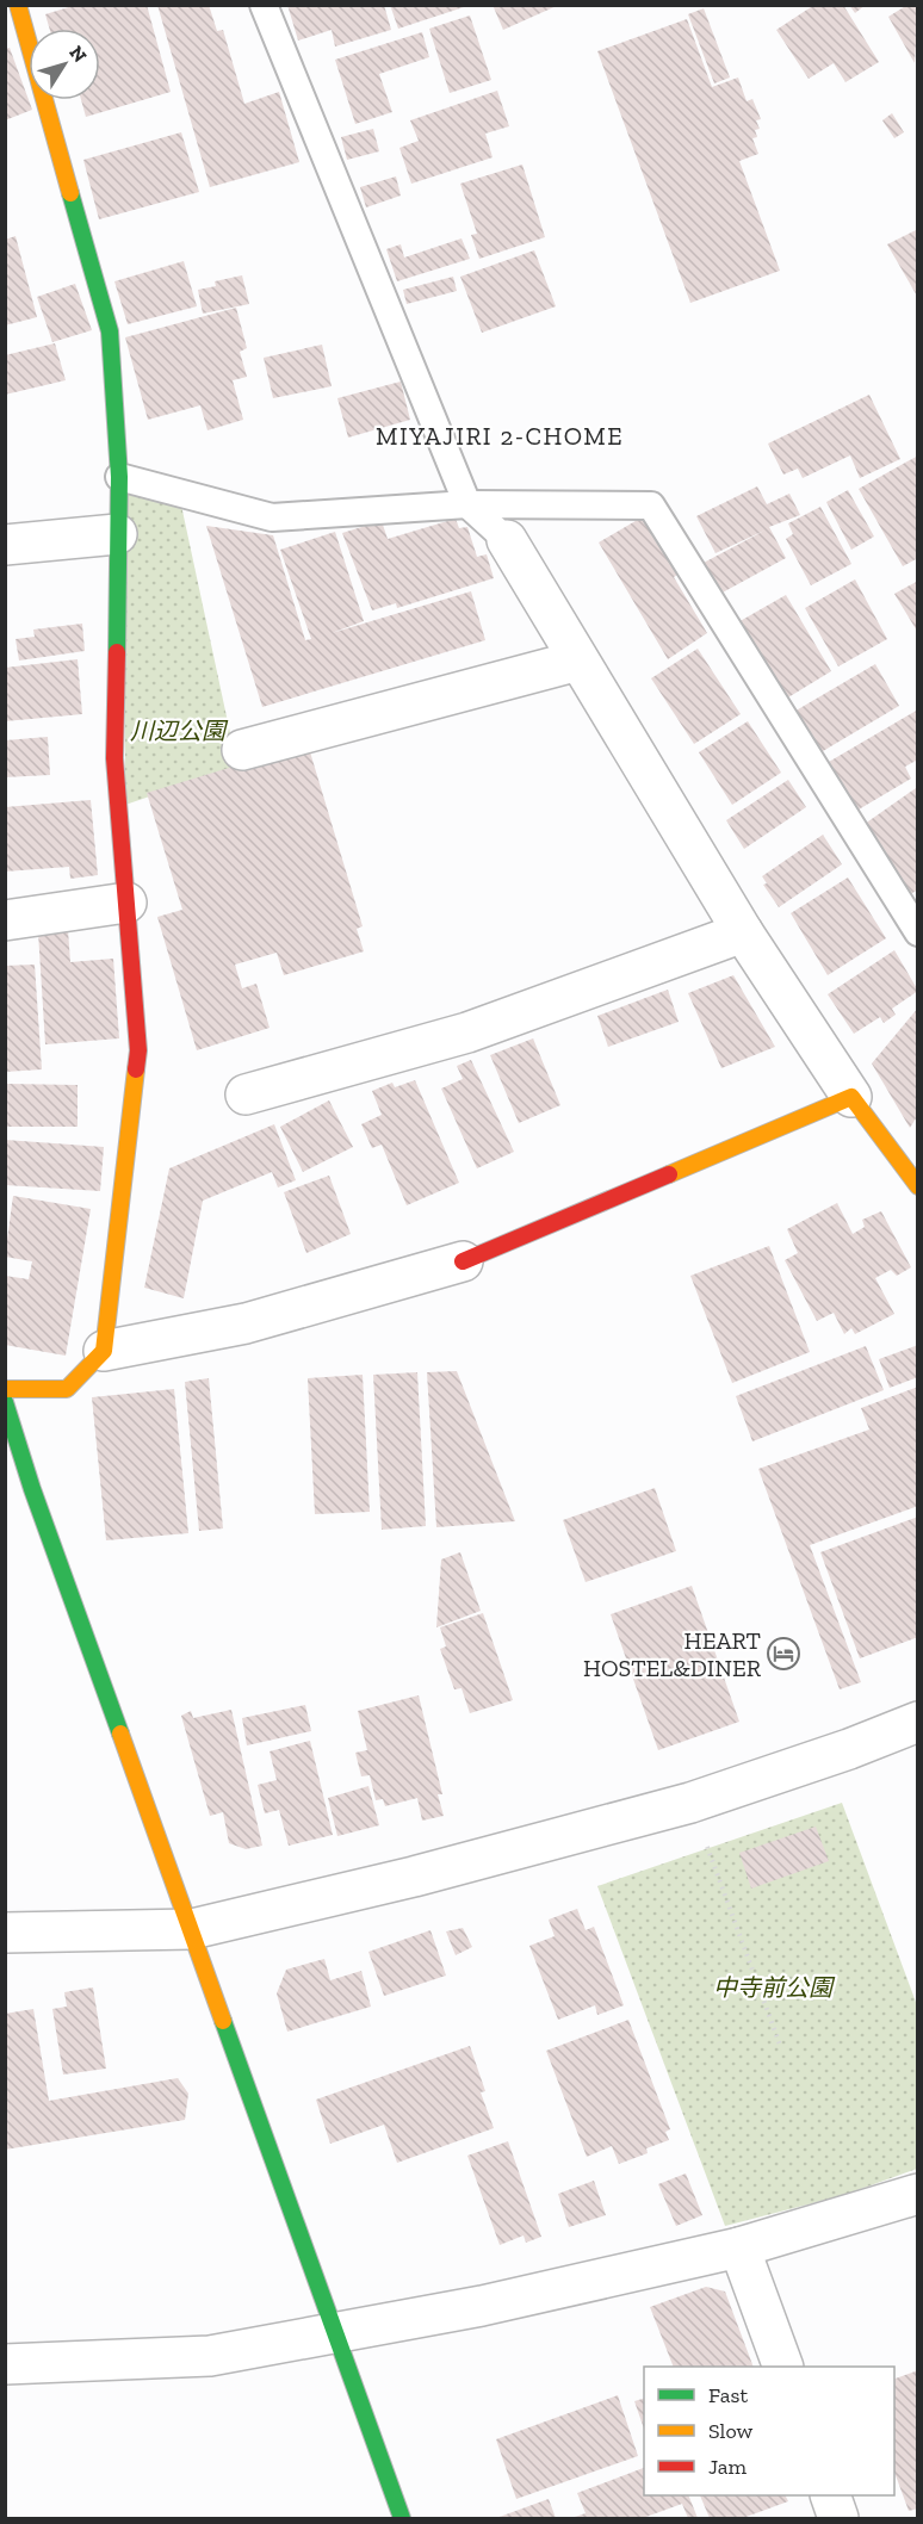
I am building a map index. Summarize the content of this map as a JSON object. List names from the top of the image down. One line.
{"districts":["MIYAJIRI 2-CHOME"],"parks":["川辺公園","中寺前公園"],"places":{"hotel":["HEART HOSTEL&DINER"]},"legend":["Fast","Slow","Jam"],"north":"top right"}
